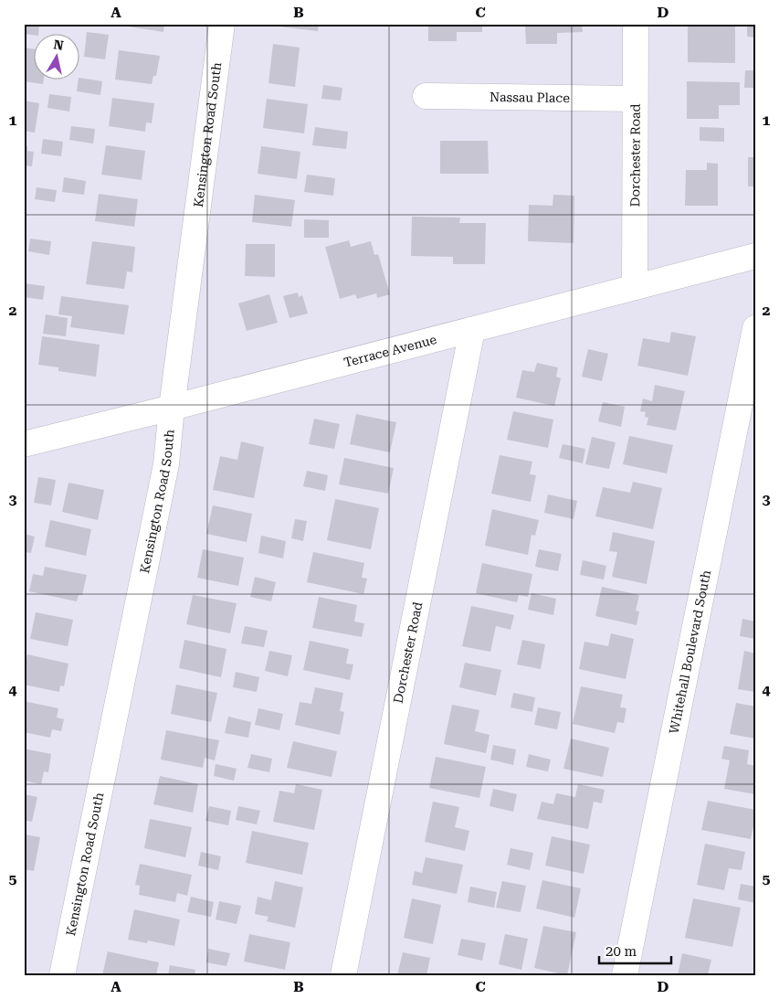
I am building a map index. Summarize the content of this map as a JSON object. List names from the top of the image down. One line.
{"streets":{"street":["Nassau Place","Kensington Road South","Dorchester Road","Terrace Avenue","Whitehall Boulevard South"]},"crossings":[["Nassau Place","Dorchester Road"],["Kensington Road South","Terrace Avenue"],["Dorchester Road","Terrace Avenue"]],"scale_bar":"20 m","north":"top","grid":{"columns":["A","B","C","D"],"rows":["1","2","3","4","5"]}}
